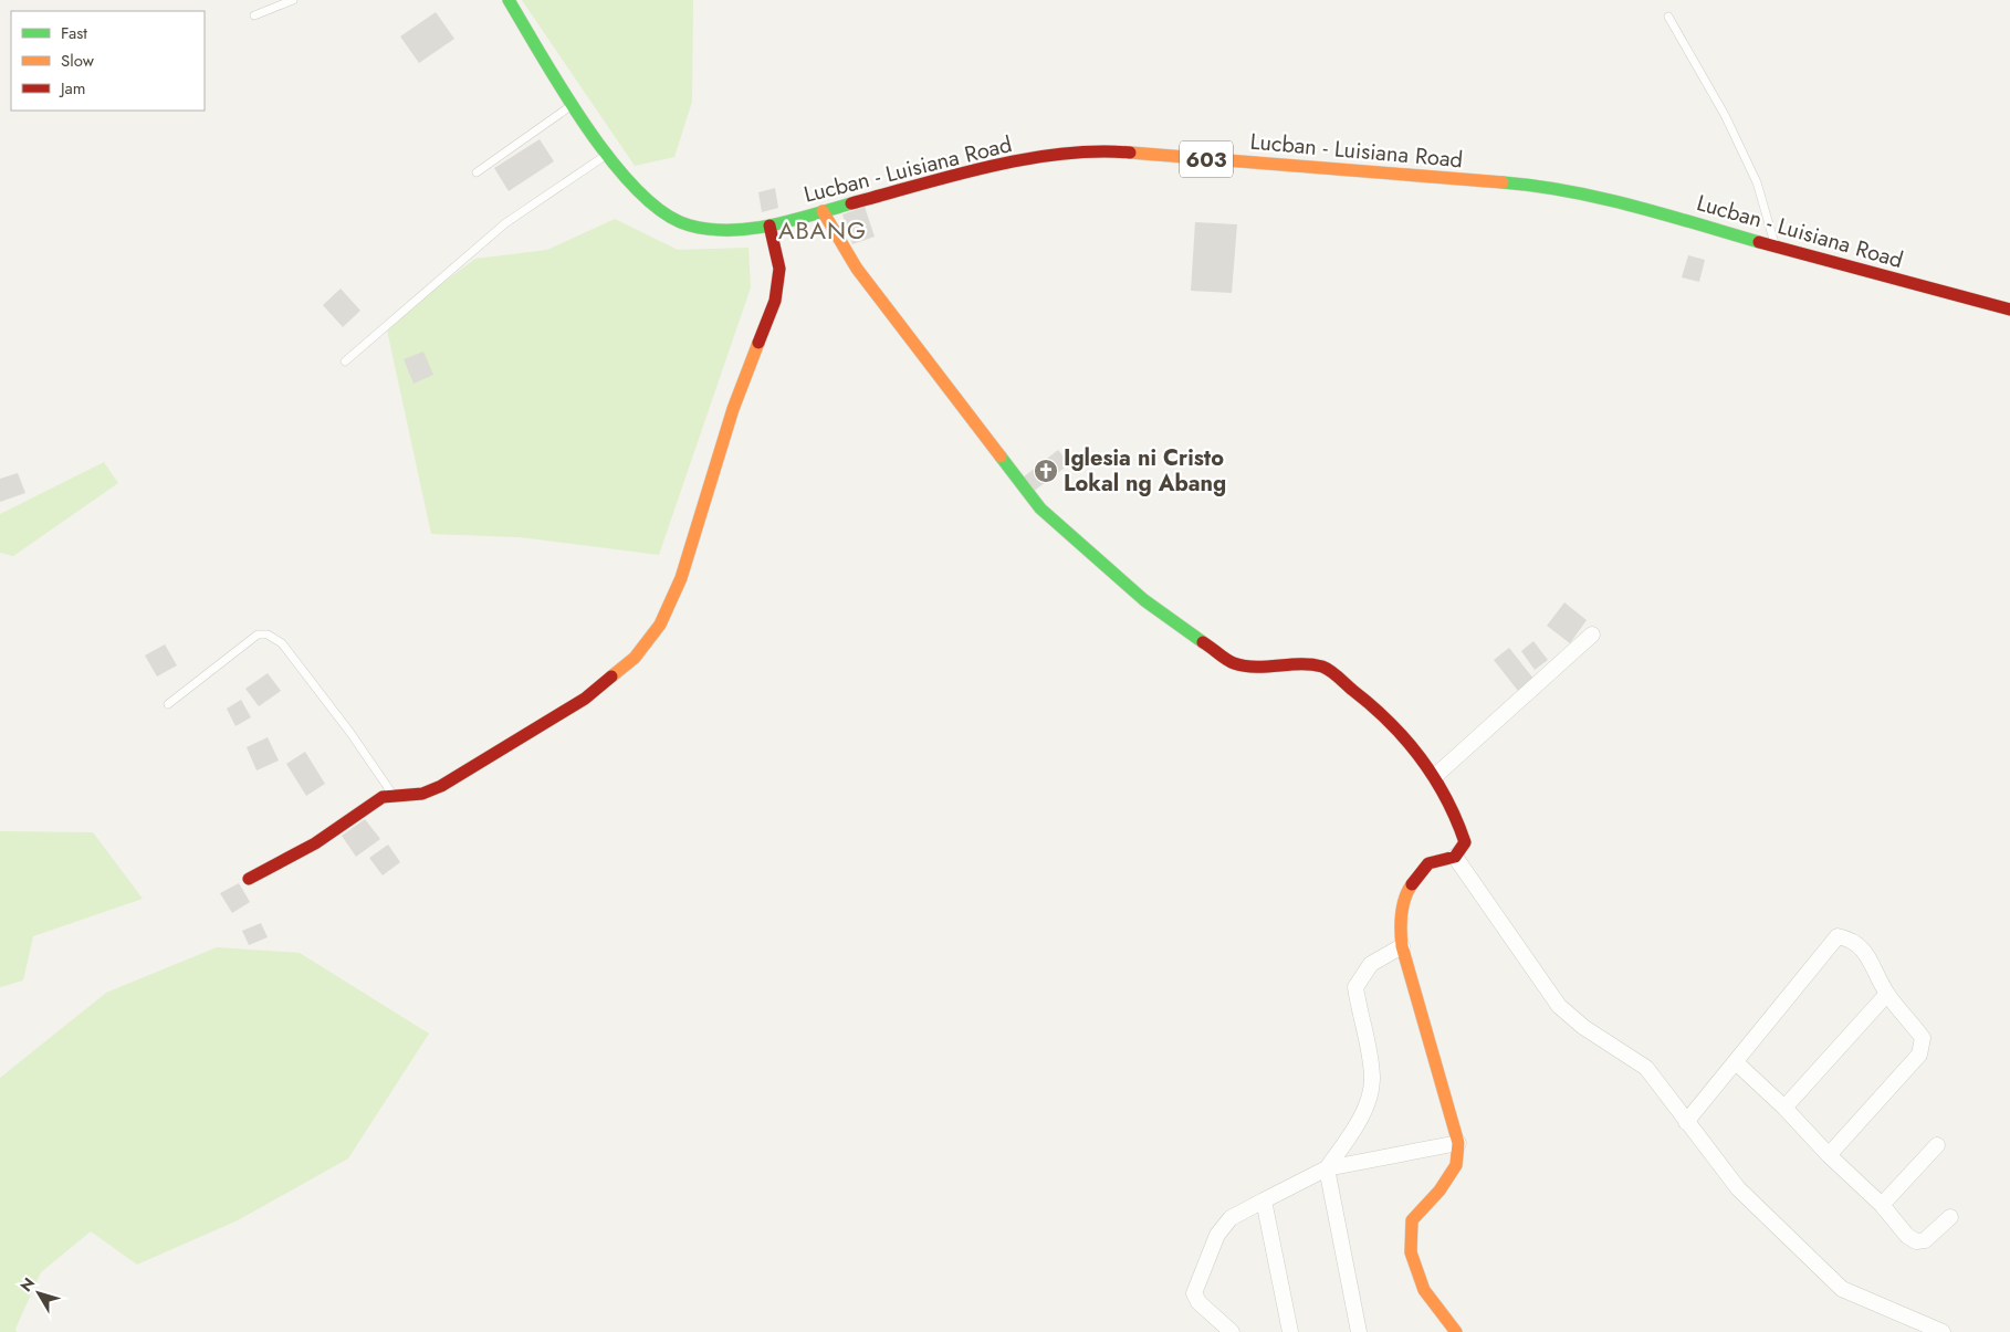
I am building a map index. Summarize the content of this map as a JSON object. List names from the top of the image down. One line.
{"streets":{"street":["Lucban - Luisiana Road","603"]},"districts":["ABANG"],"places":{"church":["Iglesia ni Cristo Lokal ng Abang"]},"legend":["Fast","Slow","Jam"],"north":"top left"}
